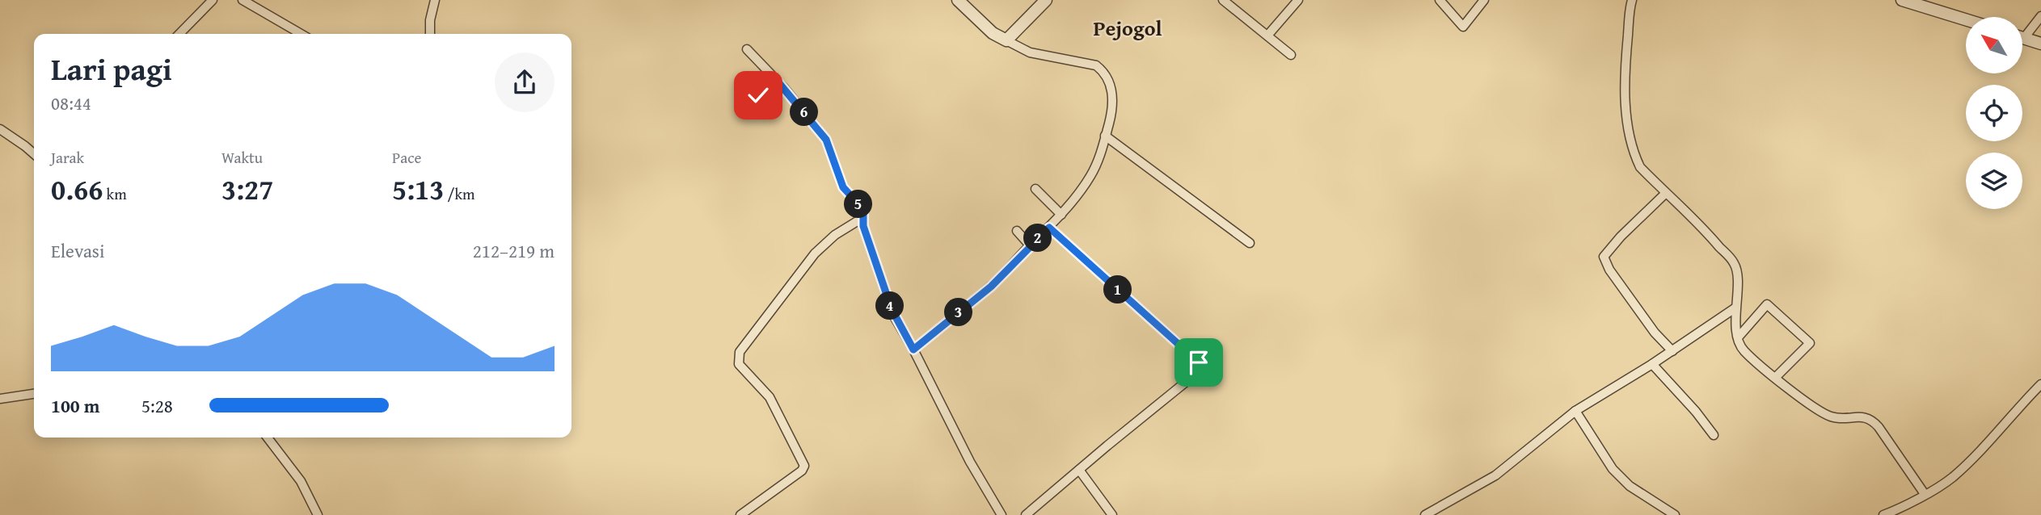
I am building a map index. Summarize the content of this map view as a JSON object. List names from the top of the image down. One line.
{"districts":["Pejogol"],"north":"top left","page":{"heading":["Lari pagi","08:44"],"pins":["6","5","2","1","4","3"],"stats":[["Jarak","0.66 km"],["Waktu","3:27"],["Pace","5:13 /km"]],"chart":["Elevasi","212–219 m"],"list":[{"name":"100 m","note":"5:28"}]}}
